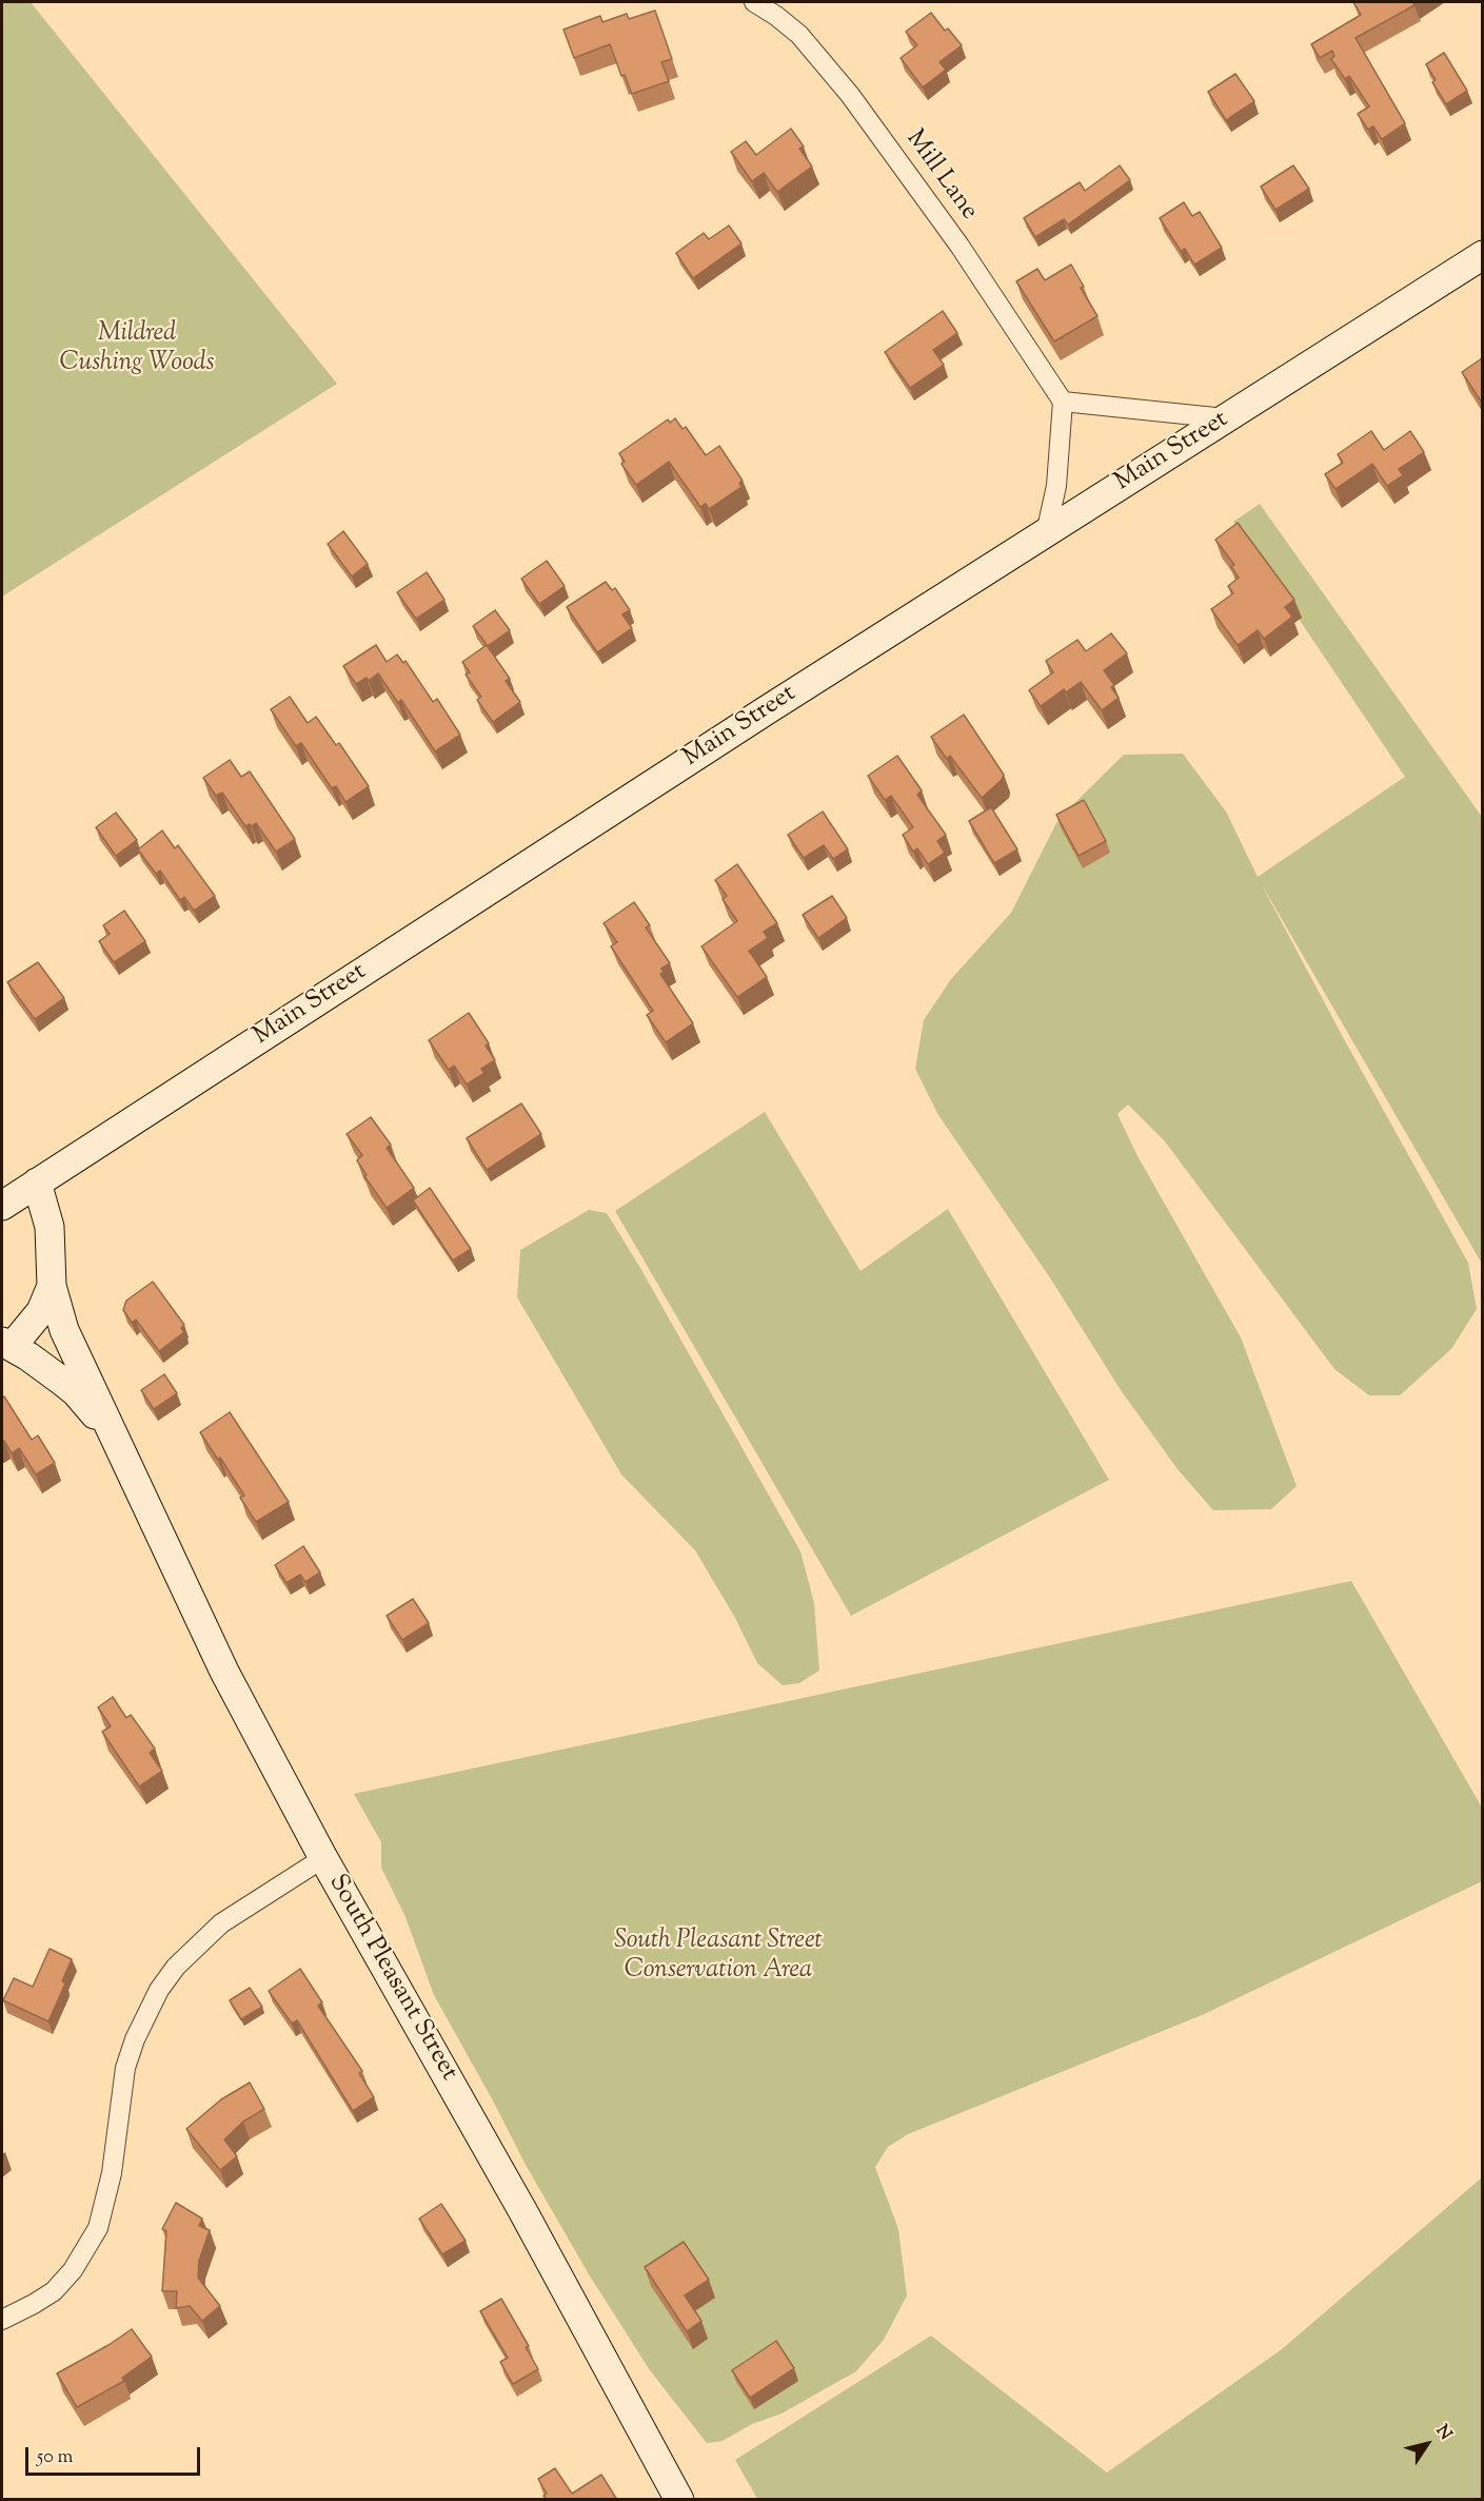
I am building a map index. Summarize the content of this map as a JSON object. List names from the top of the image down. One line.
{"streets":{"main road":["Main Street","South Pleasant Street"],"street":["Mill Lane"]},"crossings":[["Main Street","South Pleasant Street"]],"parks":["Mildred Cushing Woods","South Pleasant Street Conservation Area"],"scale_bar":"50 m","north":"top right"}
